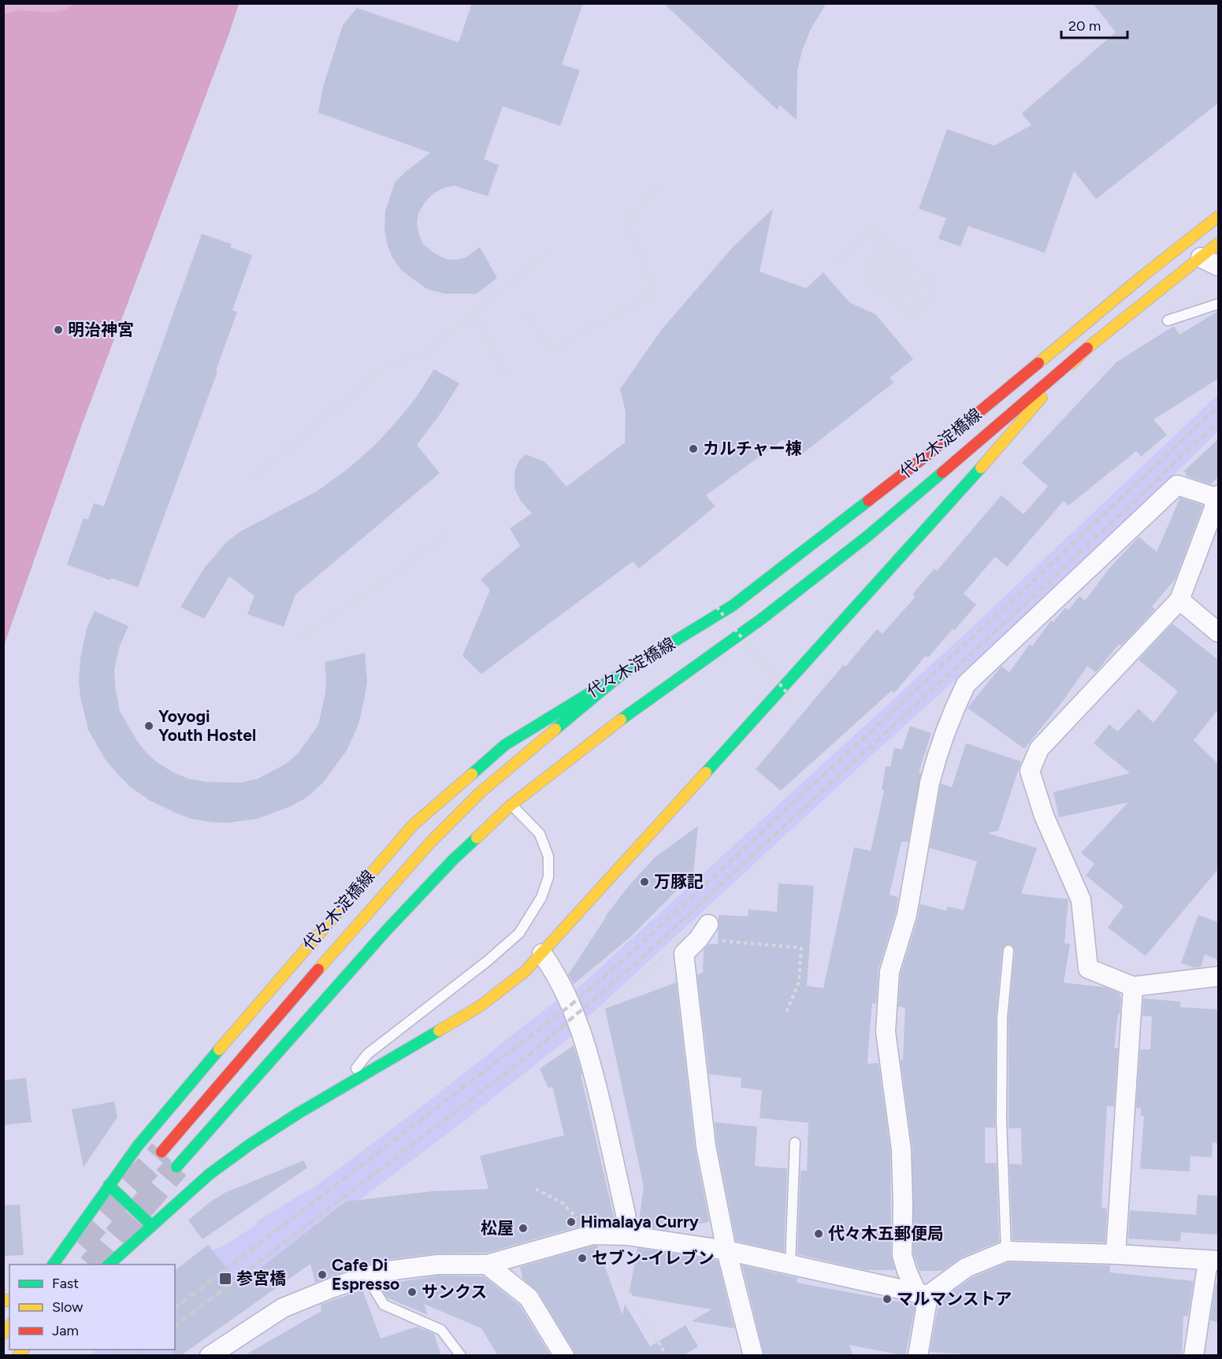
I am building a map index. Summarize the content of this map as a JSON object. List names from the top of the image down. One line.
{"streets":{"main road":["代々木淀橋線"]},"places":{"other":["明治神宮","カルチャー棟","Yoyogi Youth Hostel","万豚記","Himalaya Curry","松屋","代々木五郵便局","セブン-イレブン","Cafe Di Espresso","サンクス","マルマンストア"],"transit":["参宮橋"]},"legend":["Fast","Slow","Jam"],"scale_bar":"20 m"}
